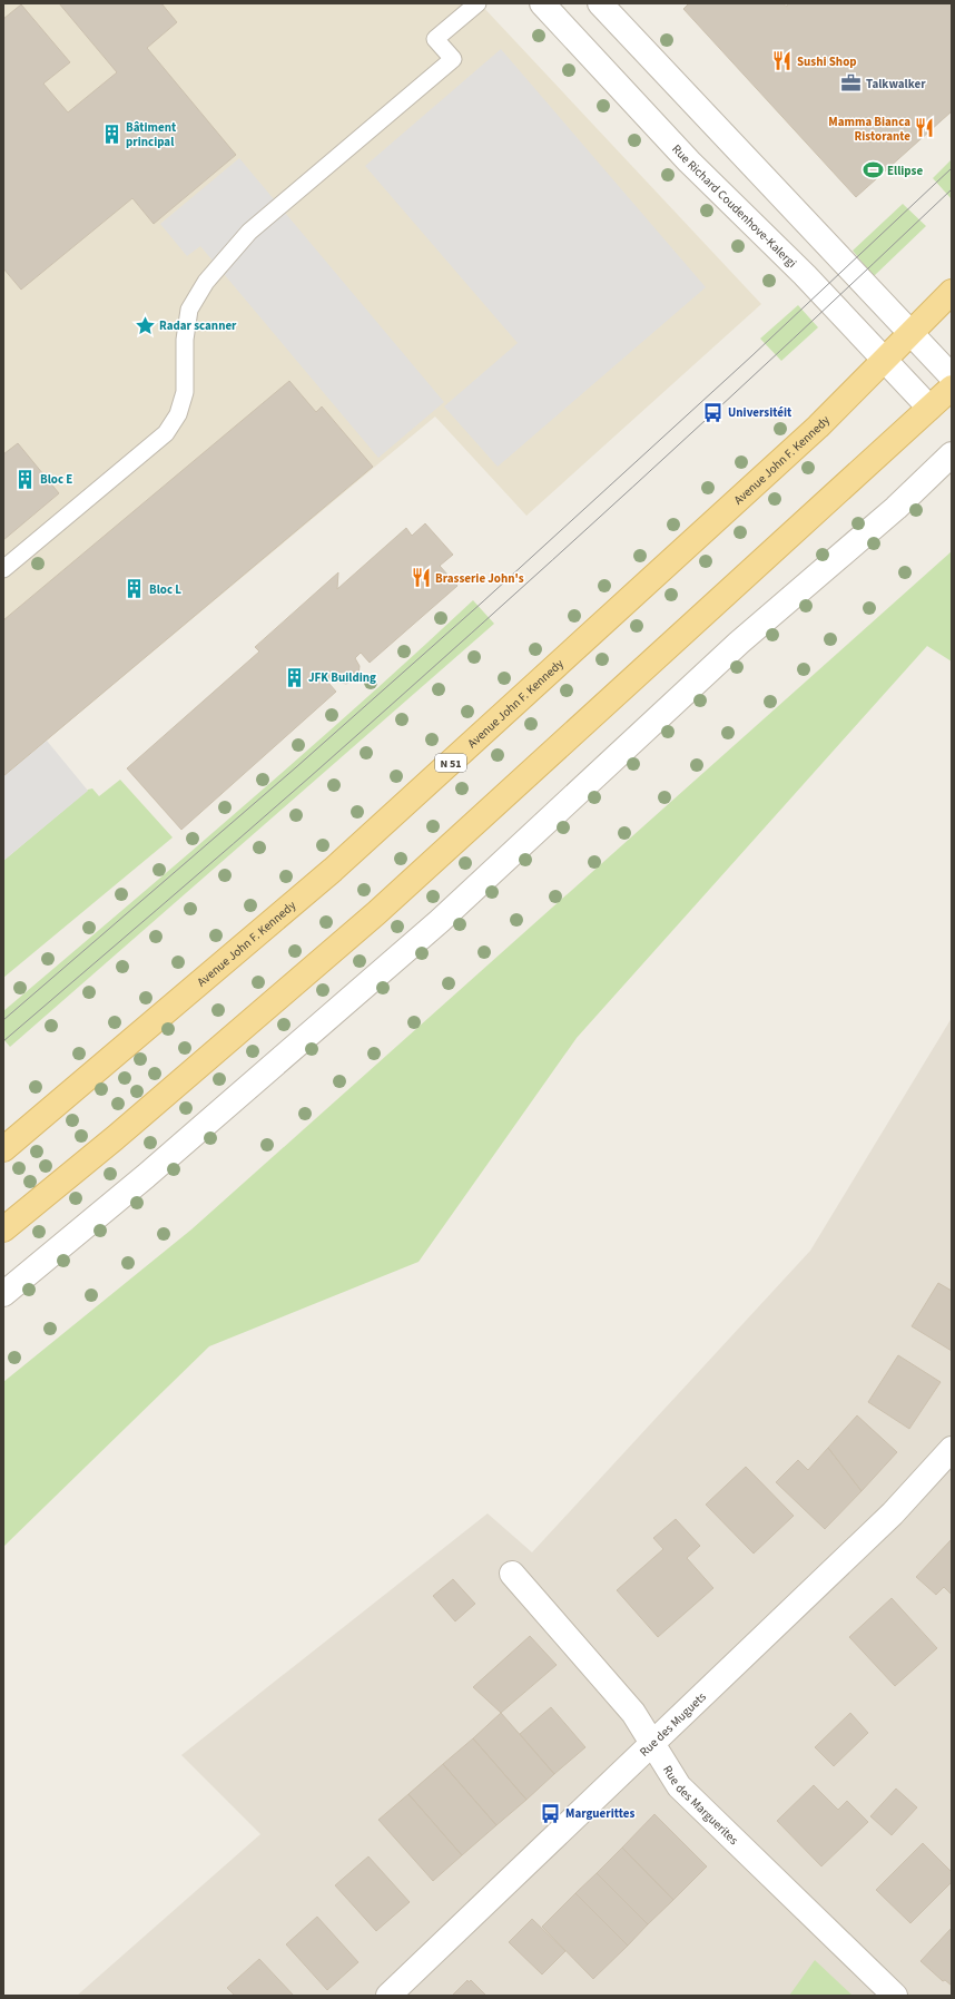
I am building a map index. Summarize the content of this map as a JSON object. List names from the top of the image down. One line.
{"streets":{"main road":["Avenue John F. Kennedy","N 51"],"street":["Rue Richard Coudenhove-Kalergi","Rue des Muguets","Rue des Marguerites"]},"crossings":[["Rue Richard Coudenhove-Kalergi","Avenue John F. Kennedy"],["Rue des Muguets","Rue des Marguerites"]],"places":{"restaurant":["Sushi Shop","Mamma Bianca Ristorante","Brasserie John's"],"office":["Talkwalker"],"building":["Bâtiment principal","Bloc E","Bloc L","JFK Building"],"sports":["Ellipse"],"place":["Radar scanner"],"bus stop":["Universitéit","Marguerittes"]}}
